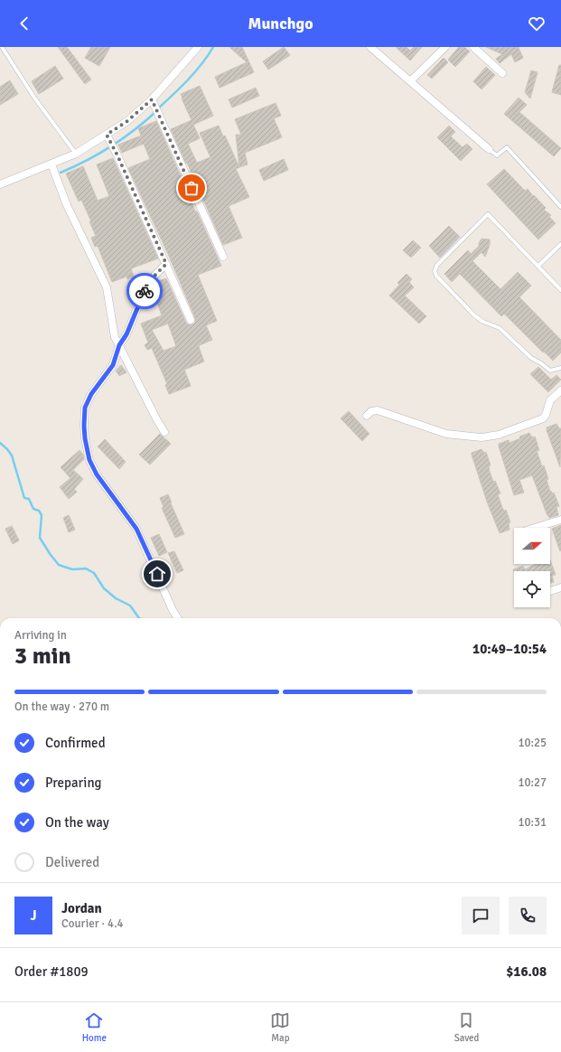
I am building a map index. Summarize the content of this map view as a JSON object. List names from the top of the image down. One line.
{"north":"right","page":{"header":"Munchgo","heading":["3 min","Arriving in","10:49–10:54"],"panel":["Jordan","Courier · 4.4","Order #1809","$16.08"],"bar":"On the way · 270 m","list":[["Confirmed","10:25"],["Preparing","10:27"],["On the way","10:31"],"Delivered"],"round":"J","tabs":["Home","Map","Saved"]}}
